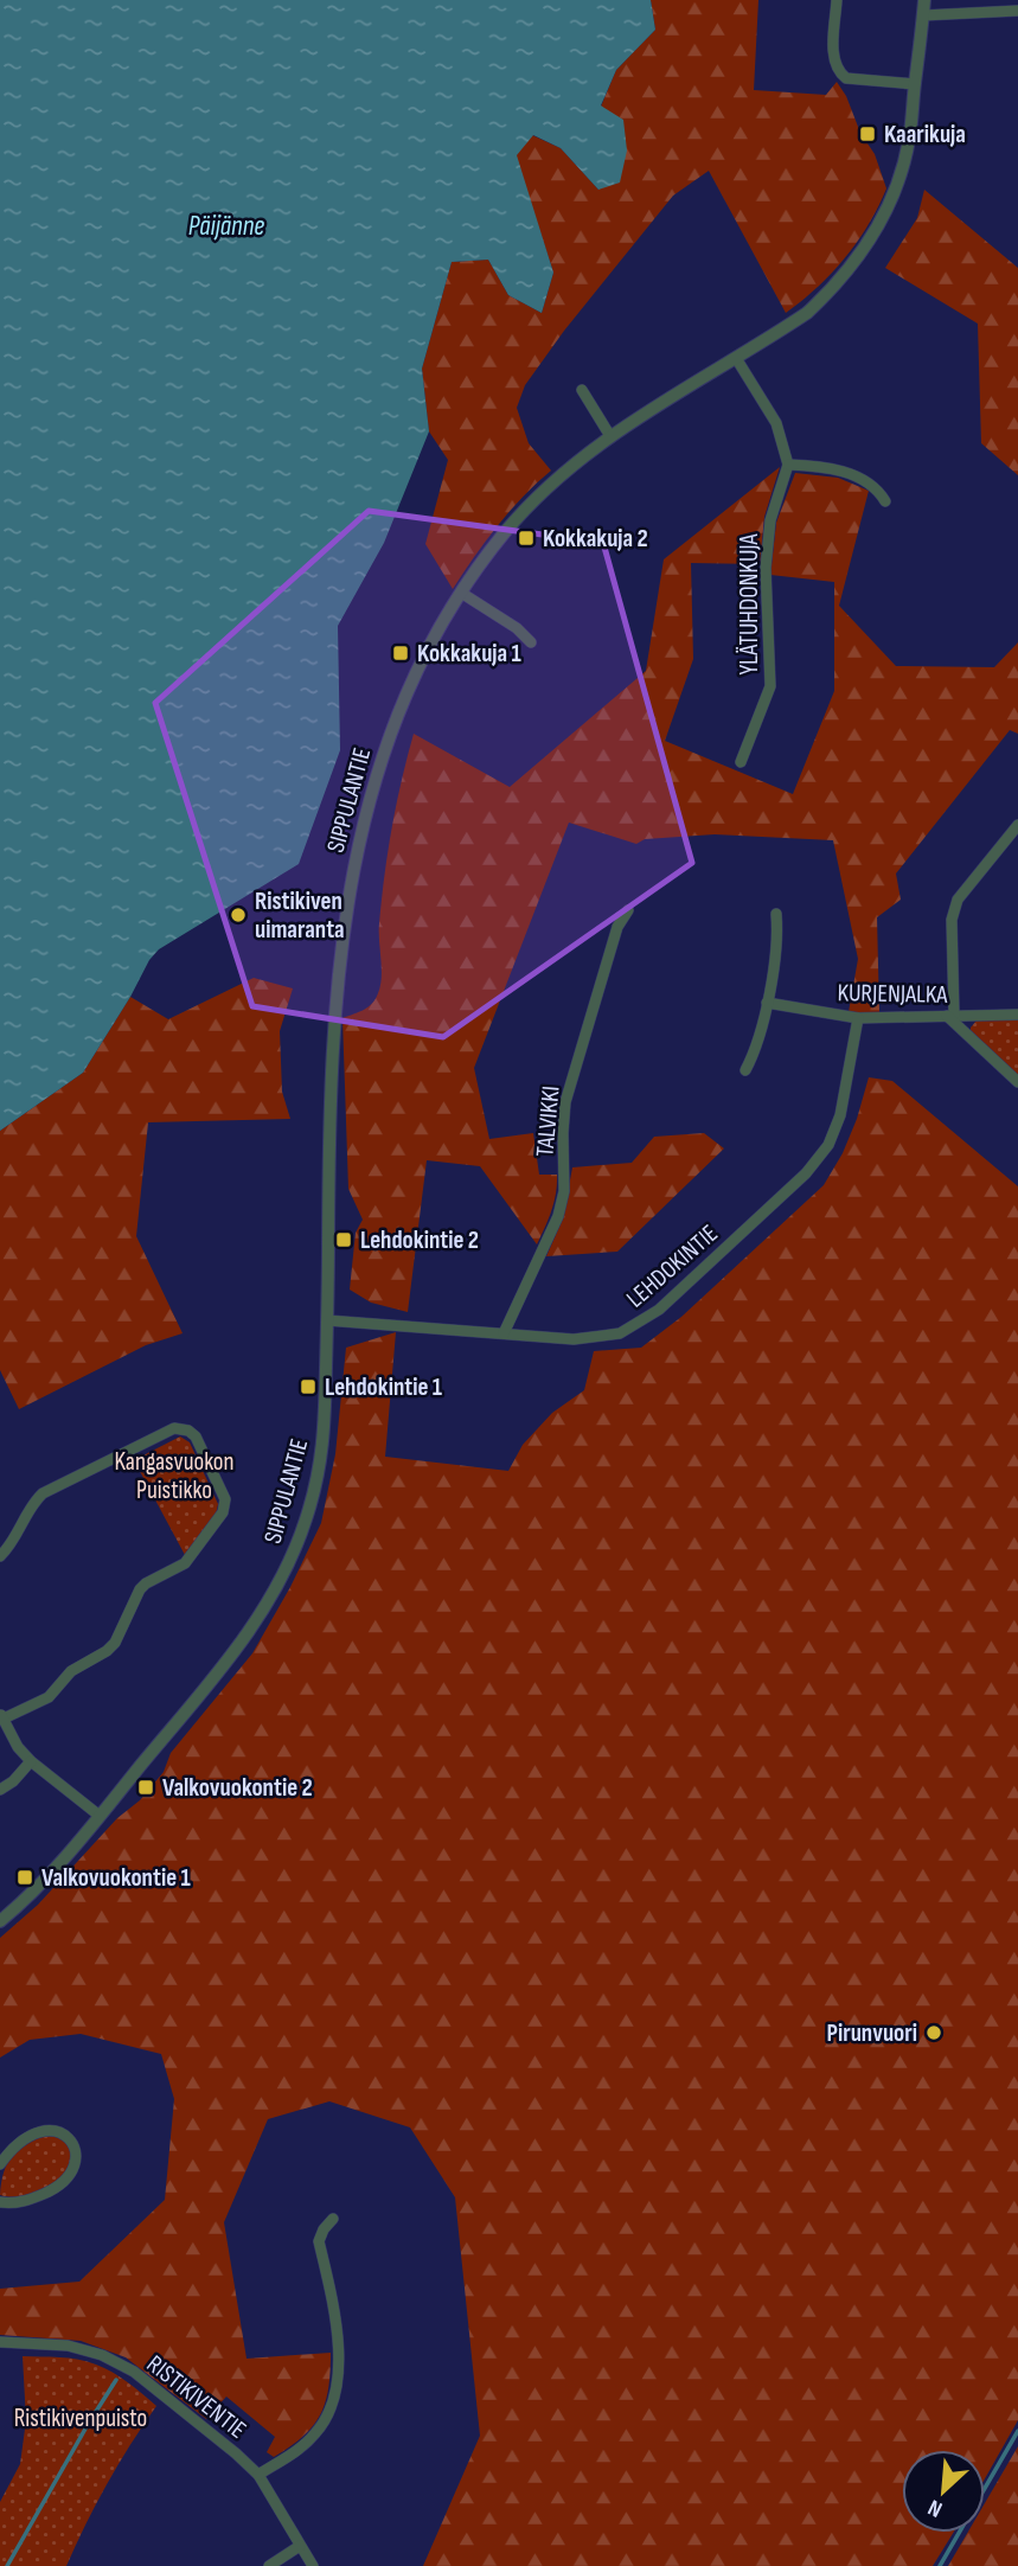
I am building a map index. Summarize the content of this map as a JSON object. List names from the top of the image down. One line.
{"streets":{"street":["YLÄTUHDONKUJA","SIPPULANTIE","KURJENJALKA","TALVIKKI","LEHDOKINTIE","RISTIKIVENTIE"]},"crossings":[["SIPPULANTIE","LEHDOKINTIE"],["KURJENJALKA","LEHDOKINTIE"],["TALVIKKI","LEHDOKINTIE"]],"water":["Päijänne"],"parks":["Kangasvuokon Puistikko","Ristikivenpuisto"],"places":{"transit":["Kaarikuja","Kokkakuja 2","Kokkakuja 1","Lehdokintie 2","Lehdokintie 1","Valkovuokontie 2","Valkovuokontie 1"],"other":["Ristikiven uimaranta","Pirunvuori"]},"north":"bottom left"}
